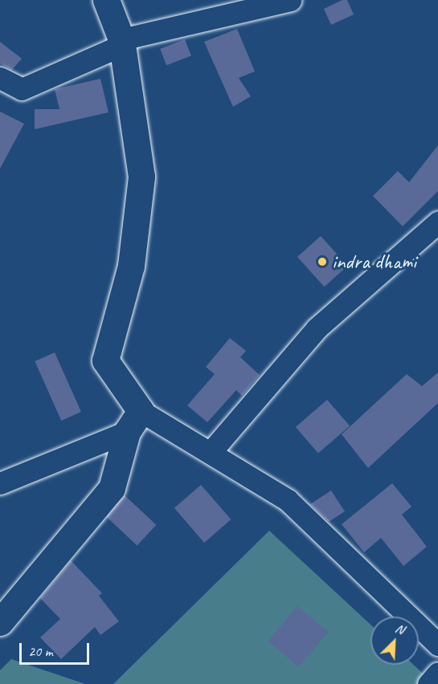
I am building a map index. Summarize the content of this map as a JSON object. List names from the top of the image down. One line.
{"places":["indra dhami"],"scale_bar":"20 m","north":"top right"}
